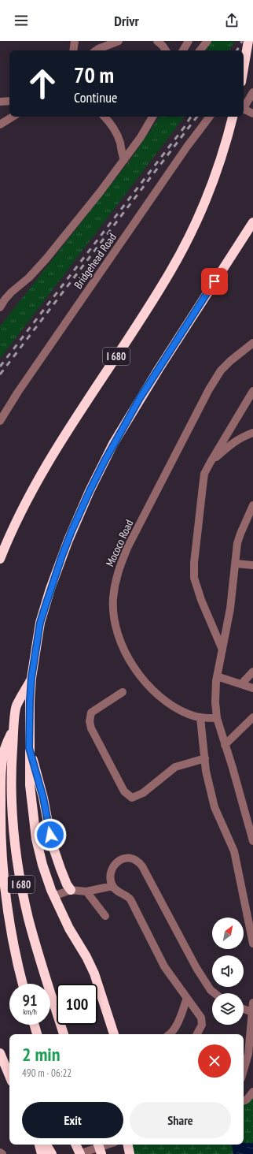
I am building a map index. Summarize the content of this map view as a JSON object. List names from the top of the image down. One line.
{"streets":{"highway":["I 680"],"street":["Bridgehead Road","Mococo Road"]},"north":"top right","page":{"header":"Drivr","turn":["70 m","Continue"],"speed":"91 km/h","limit":"100","heading":["2 min","490 m · 06:22"],"buttons":["Exit","Share"]}}
